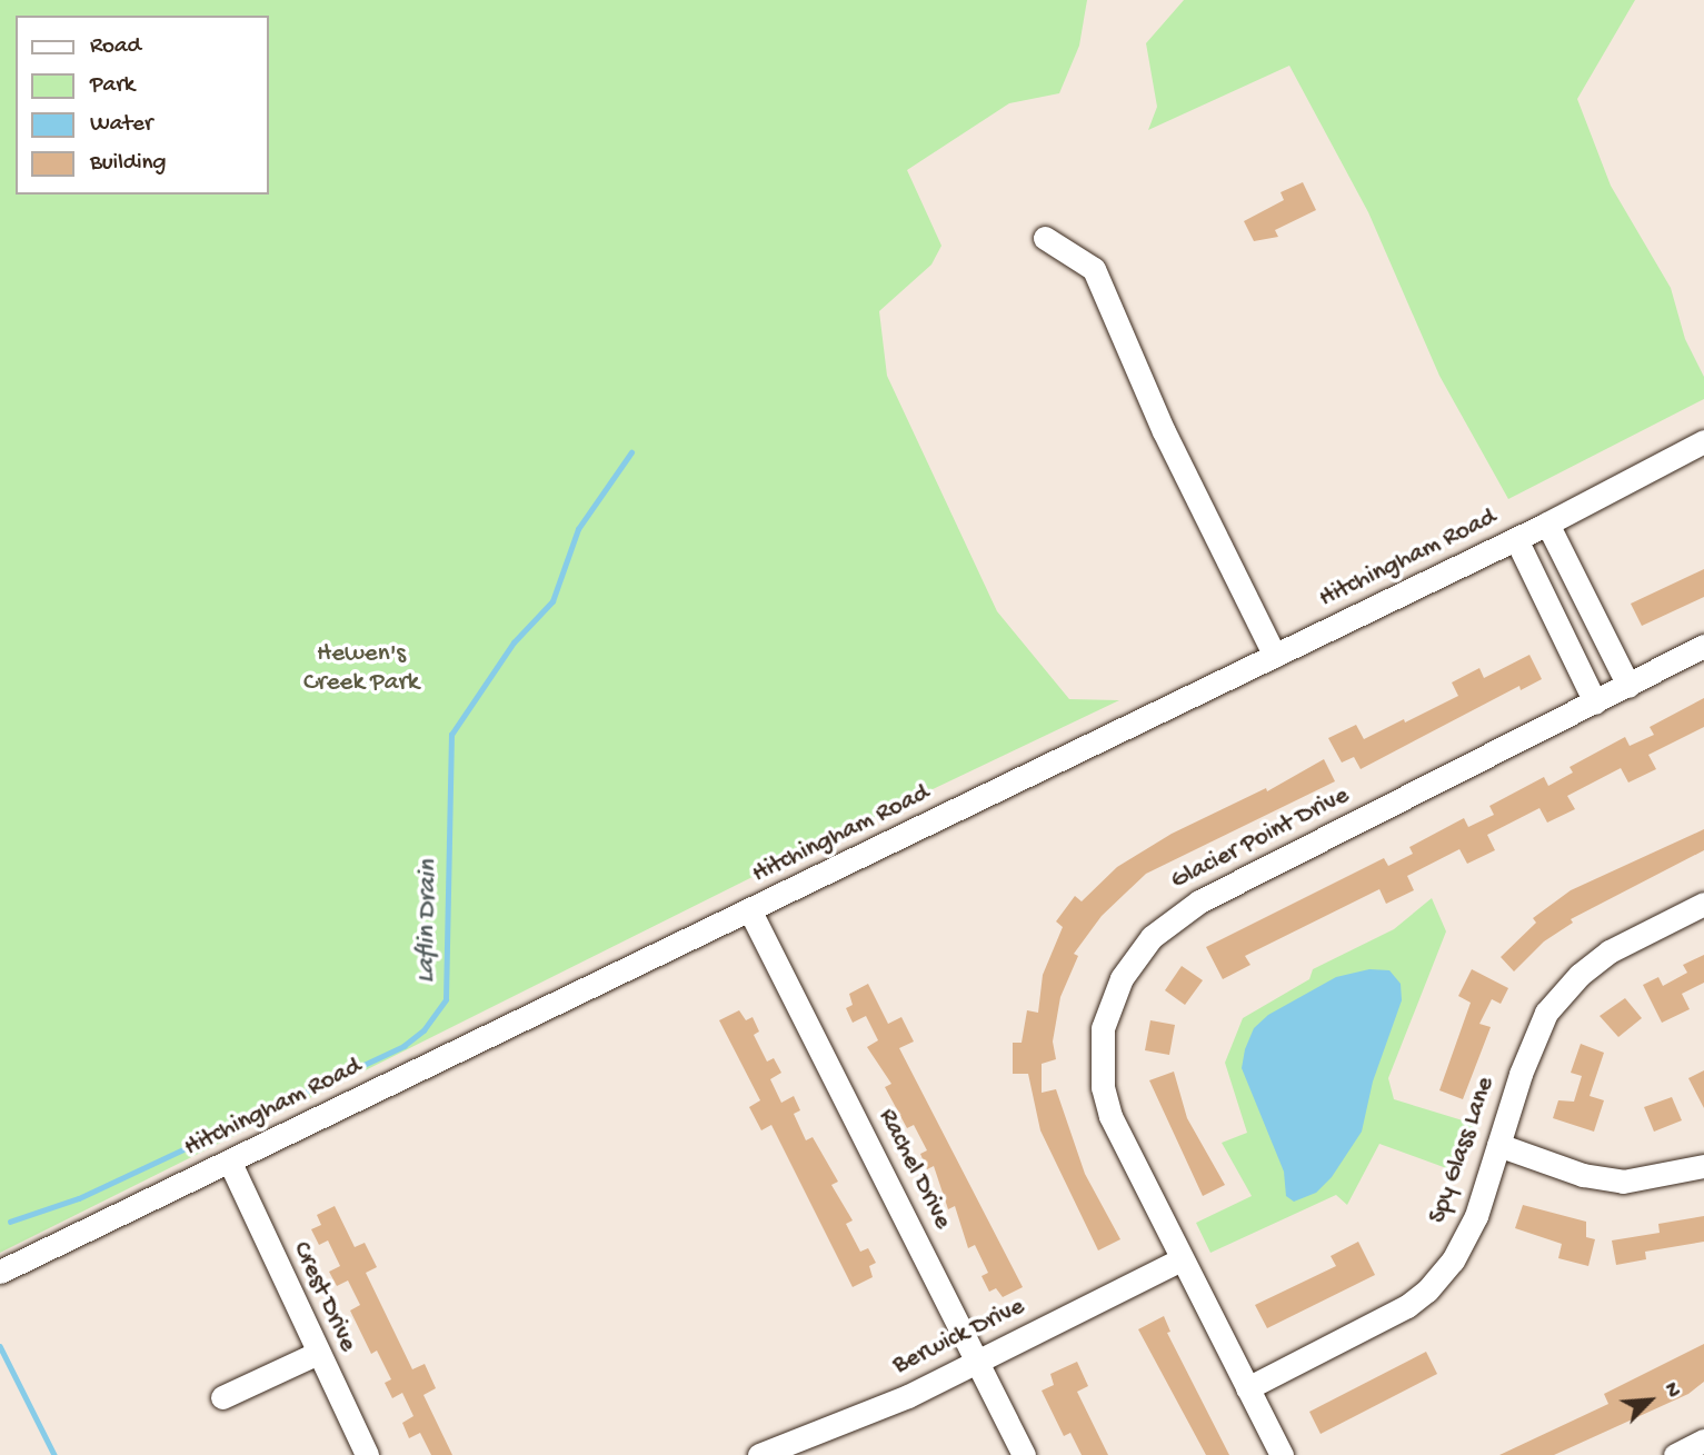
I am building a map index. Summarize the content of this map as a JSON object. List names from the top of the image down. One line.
{"streets":{"street":["Hitchingham Road","Glacier Point Drive","Spy Glass Lane","Rachel Drive","Crest Drive","Berwick Drive"]},"crossings":[["Hitchingham Road","Rachel Drive"],["Hitchingham Road","Crest Drive"],["Glacier Point Drive","Spy Glass Lane"],["Glacier Point Drive","Berwick Drive"],["Rachel Drive","Berwick Drive"]],"water":["Laflin Drain"],"parks":["Hewen's Creek Park"],"legend":["Road","Park","Water","Building"],"north":"top right"}
